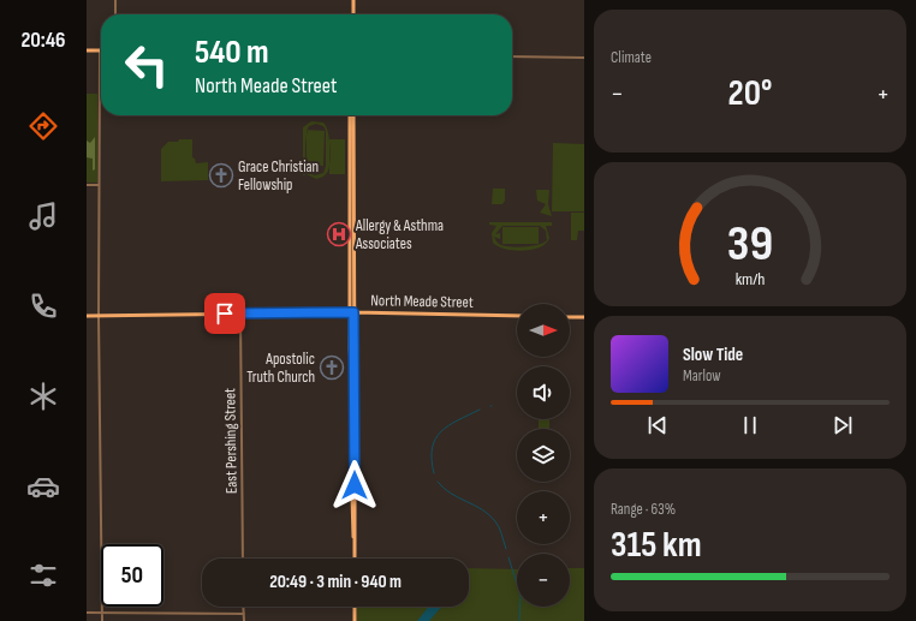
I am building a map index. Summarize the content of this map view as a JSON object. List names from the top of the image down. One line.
{"streets":{"main road":["North Meade Street"],"street":["East Pershing Street"]},"crossings":[["North Meade Street","East Pershing Street"]],"places":{"church":["Grace Christian Fellowship","Apostolic Truth Church"],"hospital":["Allergy & Asthma Associates"]},"north":"right","page":{"tabs":"20:46","tile":["Climate",["Range · 63%","315 km"]],"turn":["540 m","North Meade Street"],"heat":["−","20°","+"],"map_buttons":["+","−"],"song":["Slow Tide","Marlow"],"limit":"50","trip":"20:49 · 3 min · 940 m","gauge":["39","km/h"]}}
